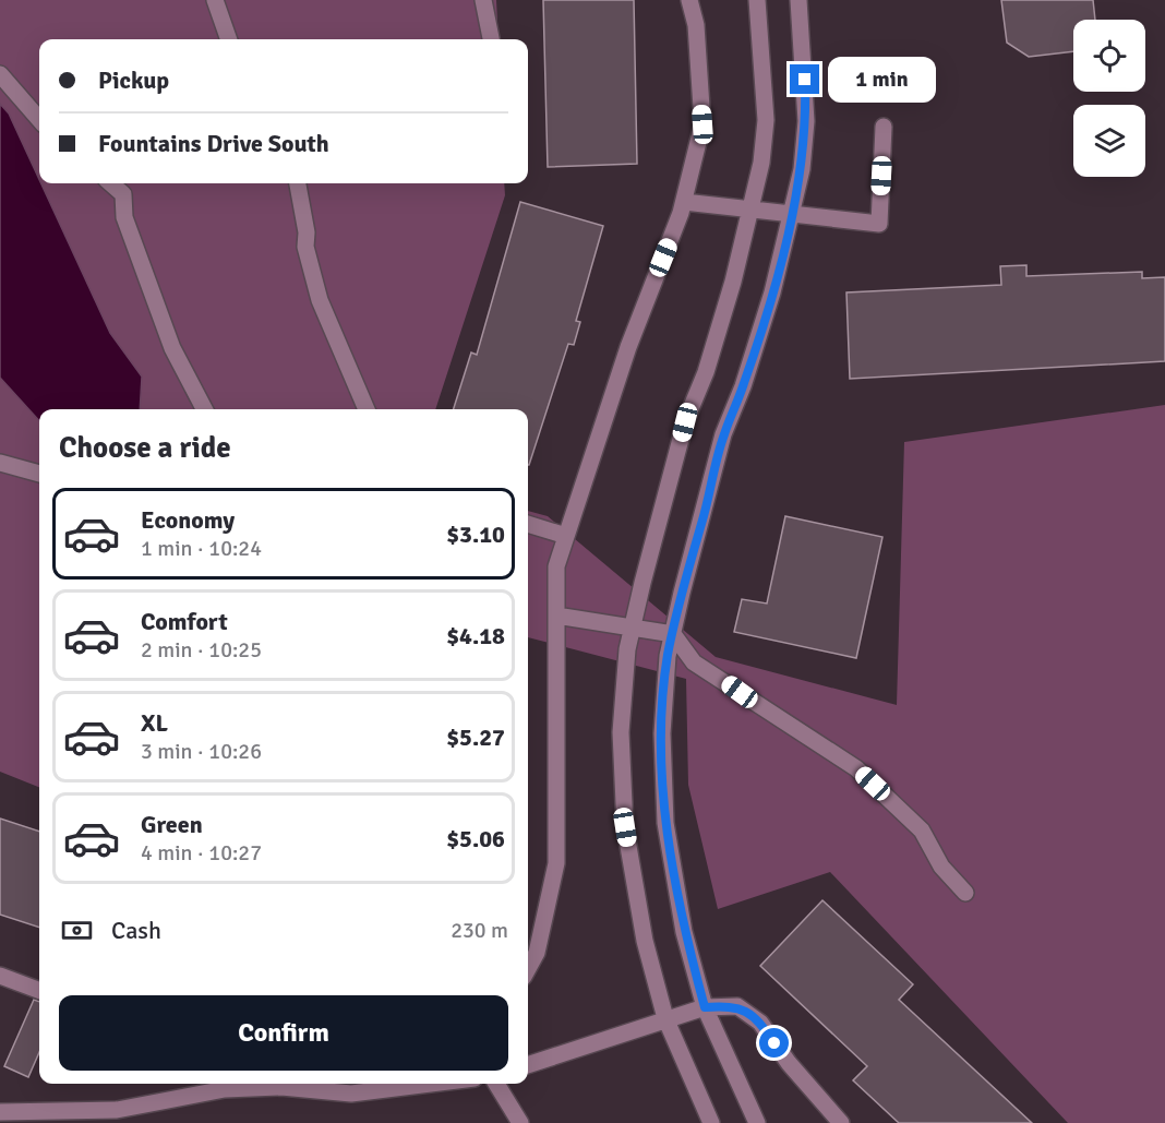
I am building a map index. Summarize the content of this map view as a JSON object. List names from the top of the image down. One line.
{"page":{"banner":["Pickup","Fountains Drive South"],"bubble":"1 min","heading":"Choose a ride","list":[{"name":"Economy","note":"1 min · 10:24","value":"$3.10"},{"name":"Comfort","note":"2 min · 10:25","value":"$4.18"},{"name":"XL","note":"3 min · 10:26","value":"$5.27"},{"name":"Green","note":"4 min · 10:27","value":"$5.06"}],"pay":["Cash","230 m"],"buttons":"Confirm"}}
